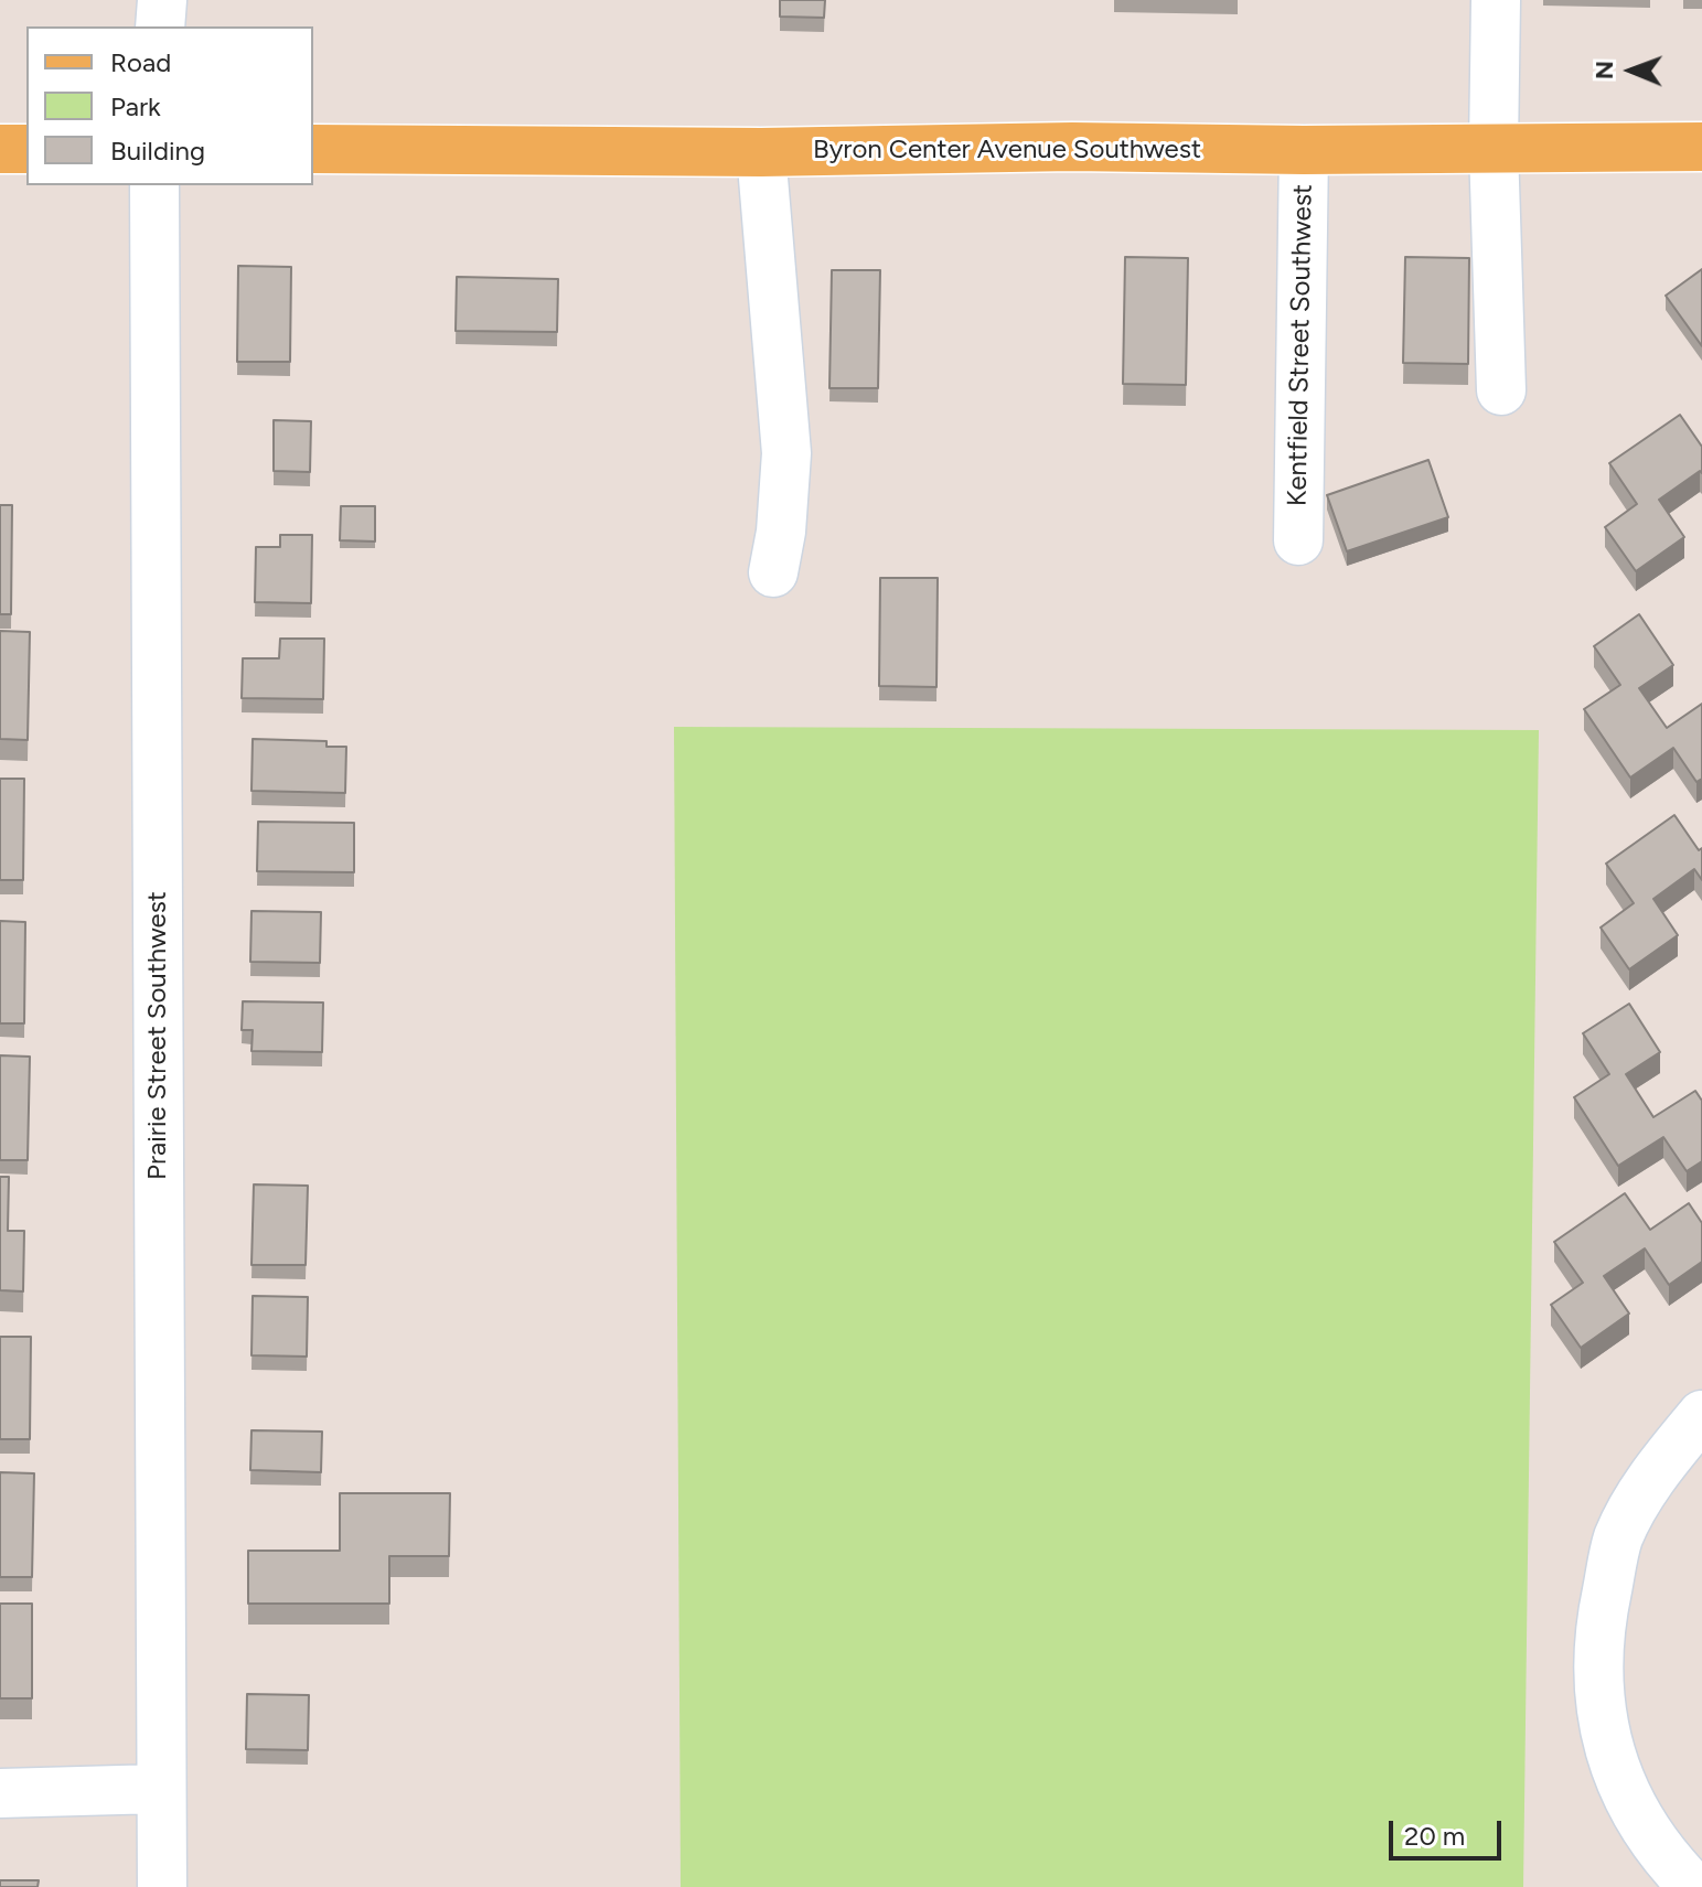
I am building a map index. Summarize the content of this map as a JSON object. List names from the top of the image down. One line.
{"streets":{"main road":["Byron Center Avenue Southwest"],"street":["Kentfield Street Southwest","Prairie Street Southwest"]},"crossings":[["Byron Center Avenue Southwest","Kentfield Street Southwest"]],"legend":["Road","Park","Building"],"scale_bar":"20 m","north":"left"}
